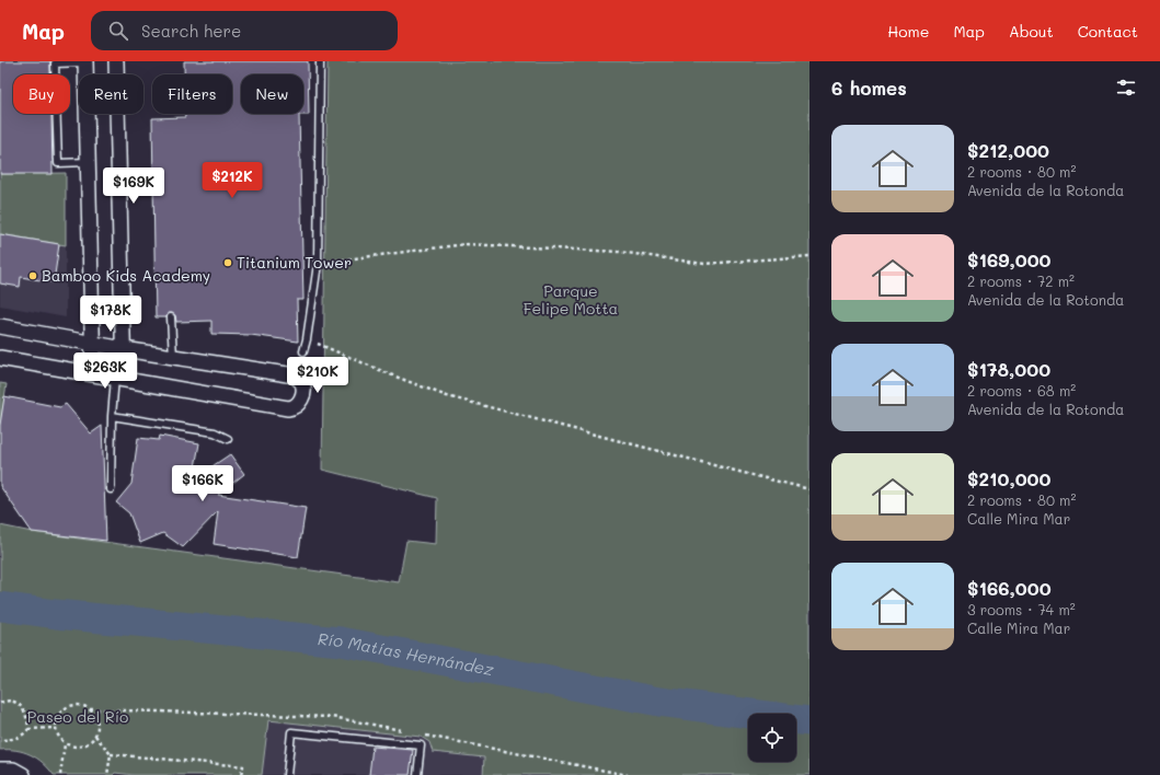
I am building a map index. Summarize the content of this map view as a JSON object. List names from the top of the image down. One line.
{"water":["Río Matías Hernández"],"parks":["Parque Felipe Motta","Paseo del Río"],"places":["Titanium Tower","Bamboo Kids Academy"],"page":{"header":"Map","search":"Search here","nav":["Home","Map","About","Contact"],"heading":"6 homes","chip":["Buy","Rent","Filters","New"],"list":[{"name":"$212,000","note":"2 rooms · 80 m² · Avenida de la Rotonda"},{"name":"$169,000","note":"2 rooms · 72 m² · Avenida de la Rotonda"},{"name":"$178,000","note":"2 rooms · 68 m² · Avenida de la Rotonda"},{"name":"$210,000","note":"2 rooms · 80 m² · Calle Mira Mar"},{"name":"$166,000","note":"3 rooms · 74 m² · Calle Mira Mar"}],"price":["$212K","$169K","$178K","$263K","$210K","$166K"]}}
